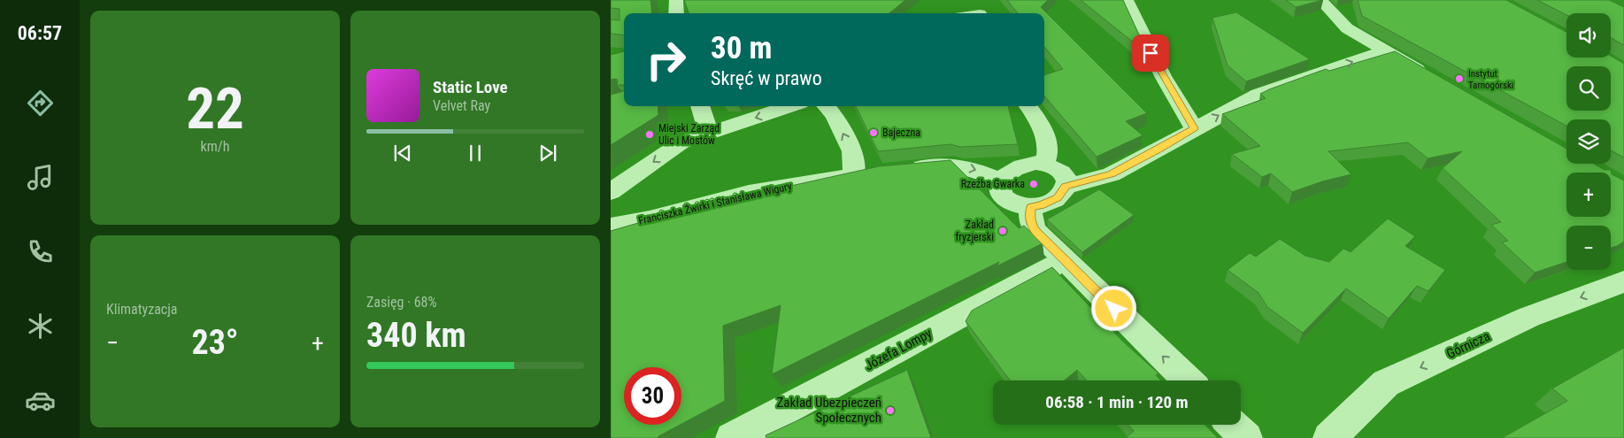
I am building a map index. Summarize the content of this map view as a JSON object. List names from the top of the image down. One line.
{"streets":{"street":["Franciszka Żwirki i Stanisława Wigury","Górnicza","Józefa Lompy"]},"one_way":["Górnicza"],"places":["Instytut Tarnogórski","Bajeczna","Miejski Zarząd Ulic i Mostów","Rzeźba Gwarka","Zakład fryzjerski","Zakład Ubezpieczeń Społecznych"],"page":{"tabs":"06:57","tile":[["22","km/h"],"Klimatyzacja",["Zasięg · 68%","340 km"]],"map_buttons":["+","−"],"turn":["30 m","Skręć w prawo"],"song":["Static Love","Velvet Ray"],"heat":["−","23°","+"],"limit":"30","trip":"06:58 · 1 min · 120 m"}}
